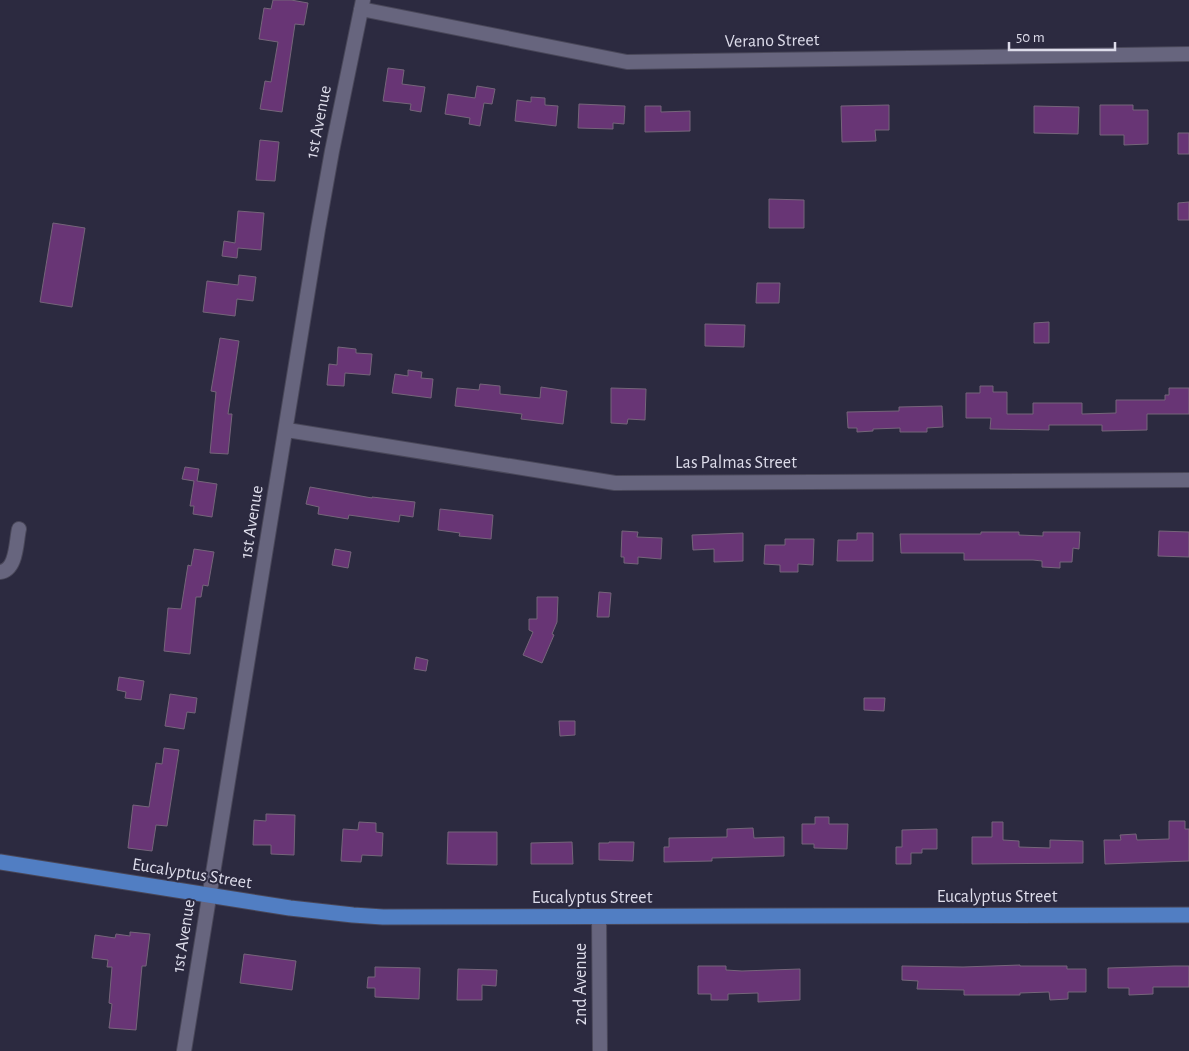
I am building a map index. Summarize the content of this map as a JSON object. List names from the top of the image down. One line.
{"streets":{"main road":["Eucalyptus Street"],"street":["Verano Street","1st Avenue","Las Palmas Street","2nd Avenue"]},"crossings":[["Verano Street","1st Avenue"],["1st Avenue","Las Palmas Street"],["1st Avenue","Eucalyptus Street"],["Eucalyptus Street","2nd Avenue"]],"scale_bar":"50 m"}
